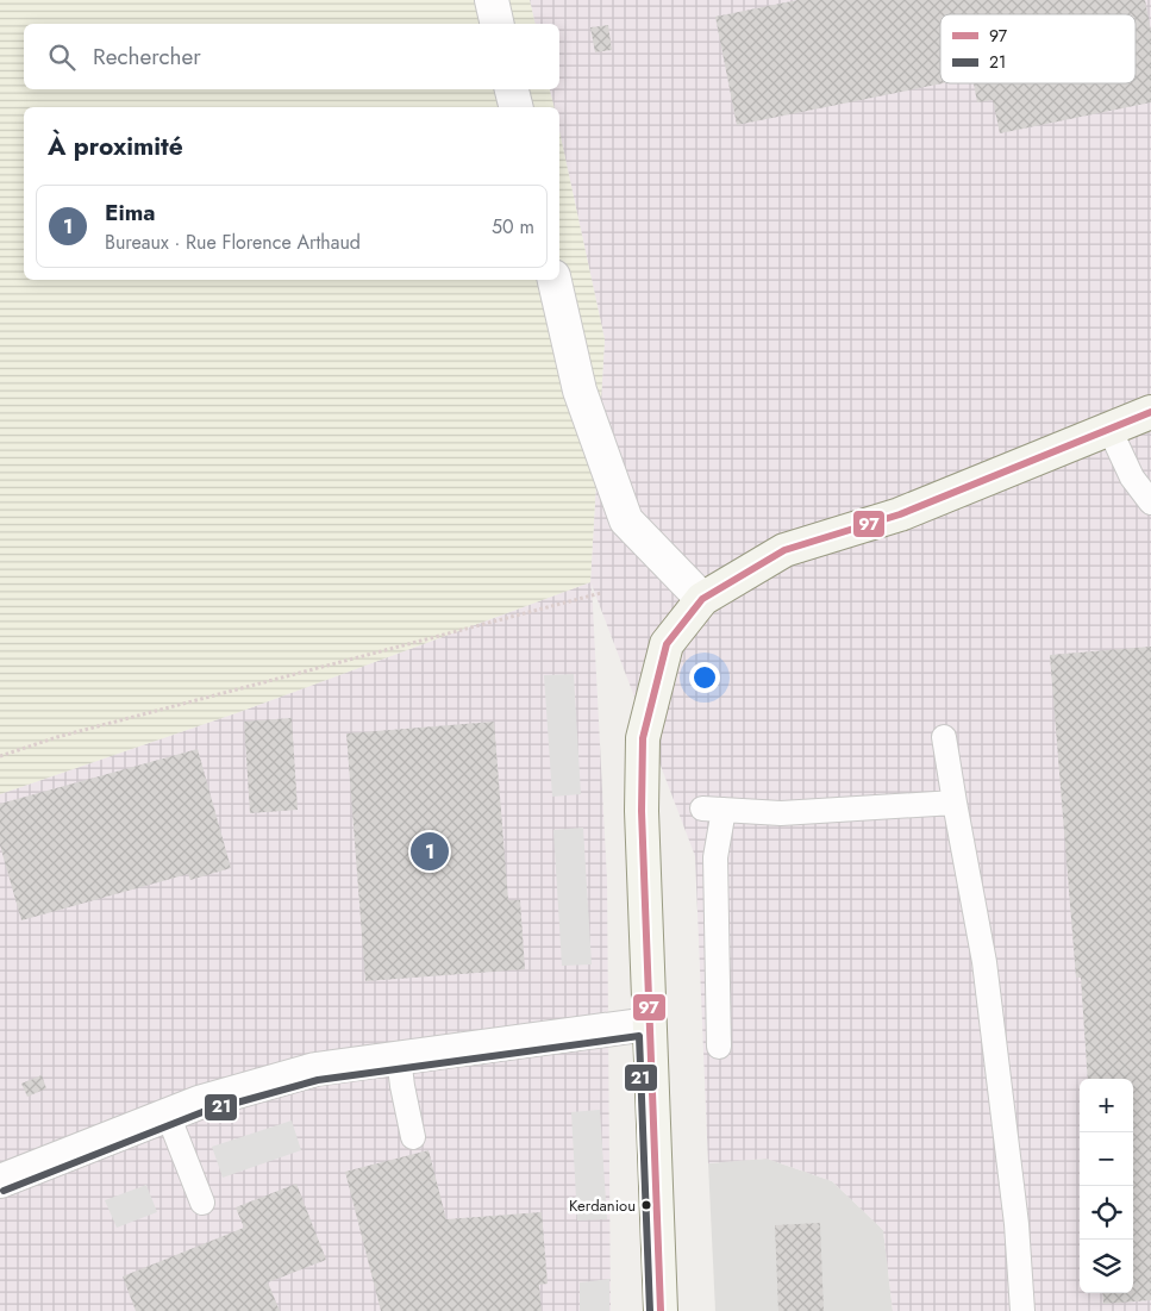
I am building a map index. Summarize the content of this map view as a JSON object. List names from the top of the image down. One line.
{"places":["Kerdaniou"],"lines":["transit line 97","transit line 21"],"legend":["97","21"],"page":{"search":"Rechercher","heading":"À proximité","list":[{"mark":"1","name":"Eima","note":"Bureaux · Rue Florence Arthaud","value":"50 m"}],"pins":"1","map_buttons":["+","−"]}}
